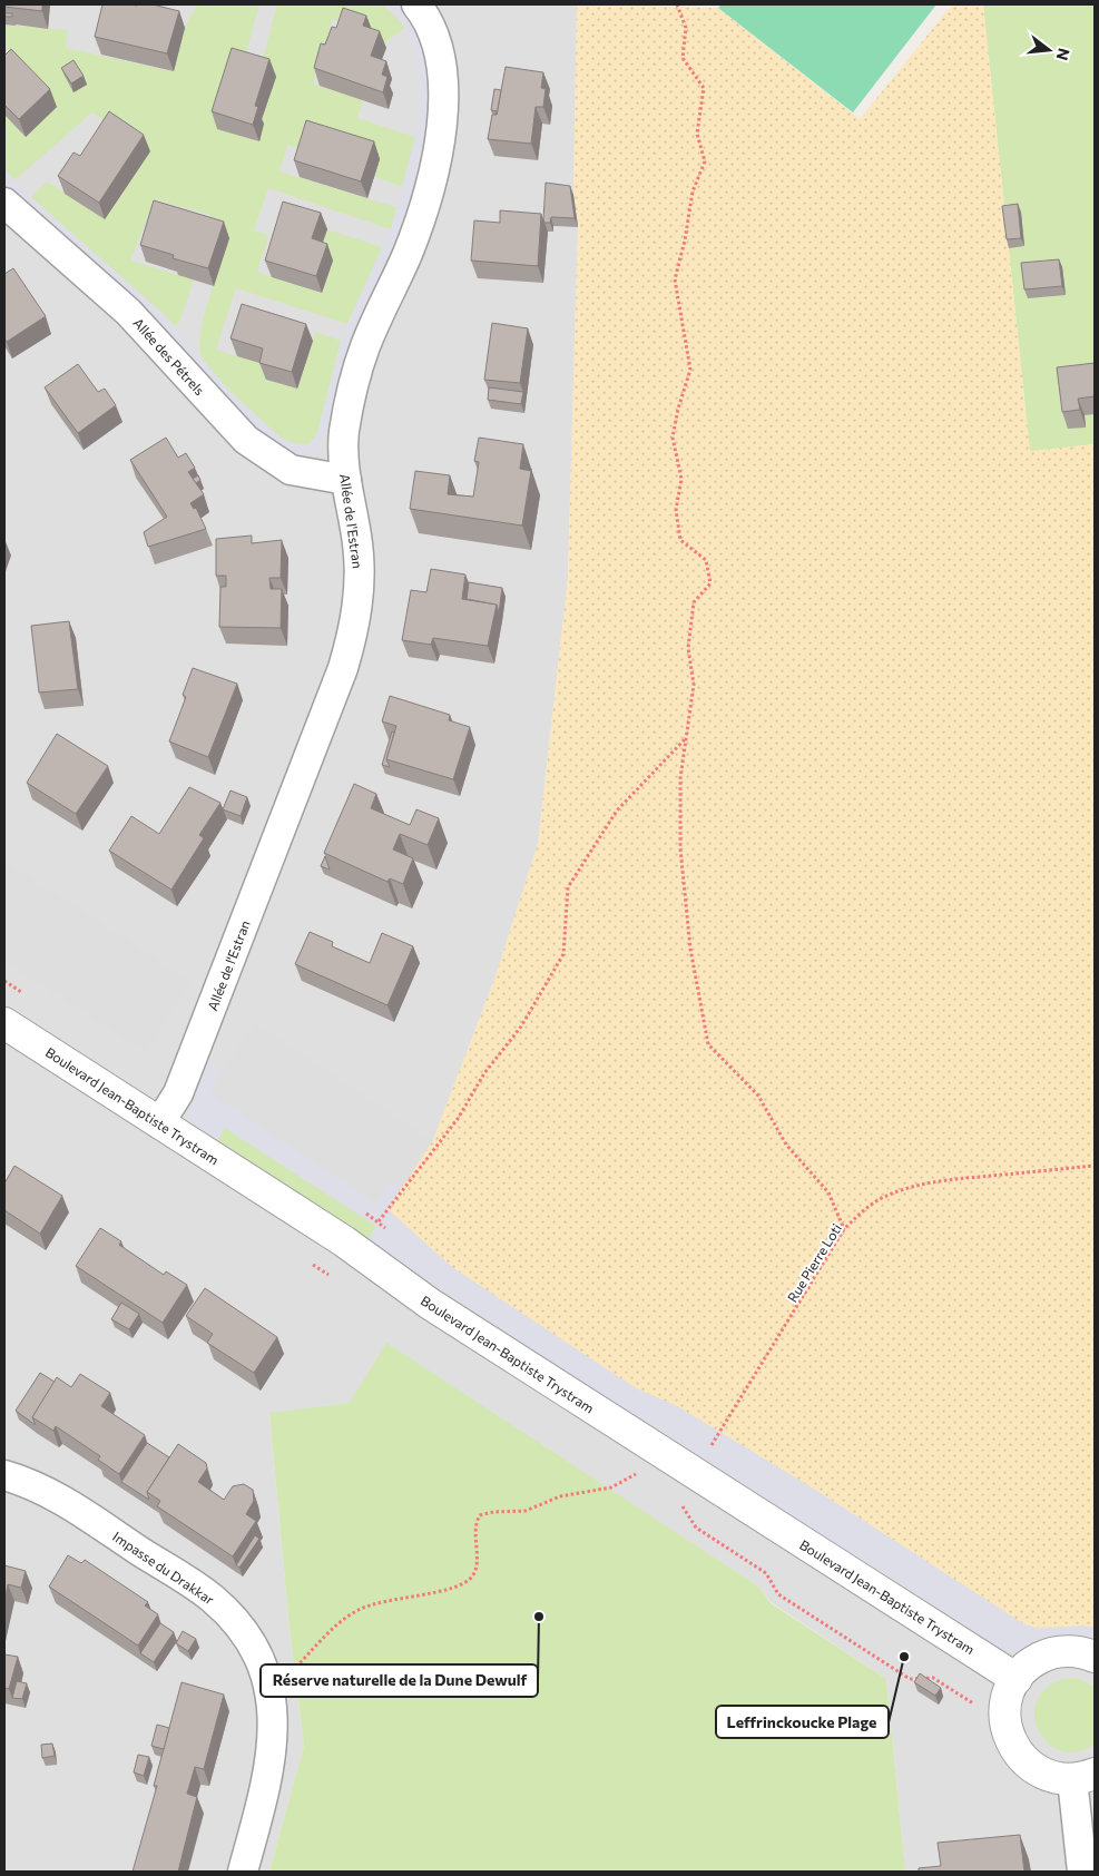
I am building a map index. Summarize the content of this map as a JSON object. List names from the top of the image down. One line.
{"streets":{"street":["Allée des Pétrels","Allée de l'Estran","Boulevard Jean-Baptiste Trystram","Impasse du Drakkar"],"path":["Rue Pierre Loti"]},"crossings":[["Allée des Pétrels","Allée de l'Estran"],["Allée de l'Estran","Boulevard Jean-Baptiste Trystram"],["Boulevard Jean-Baptiste Trystram","Rue Pierre Loti"]],"places":["Réserve naturelle de la Dune Dewulf","Leffrinckoucke Plage"],"north":"right"}
